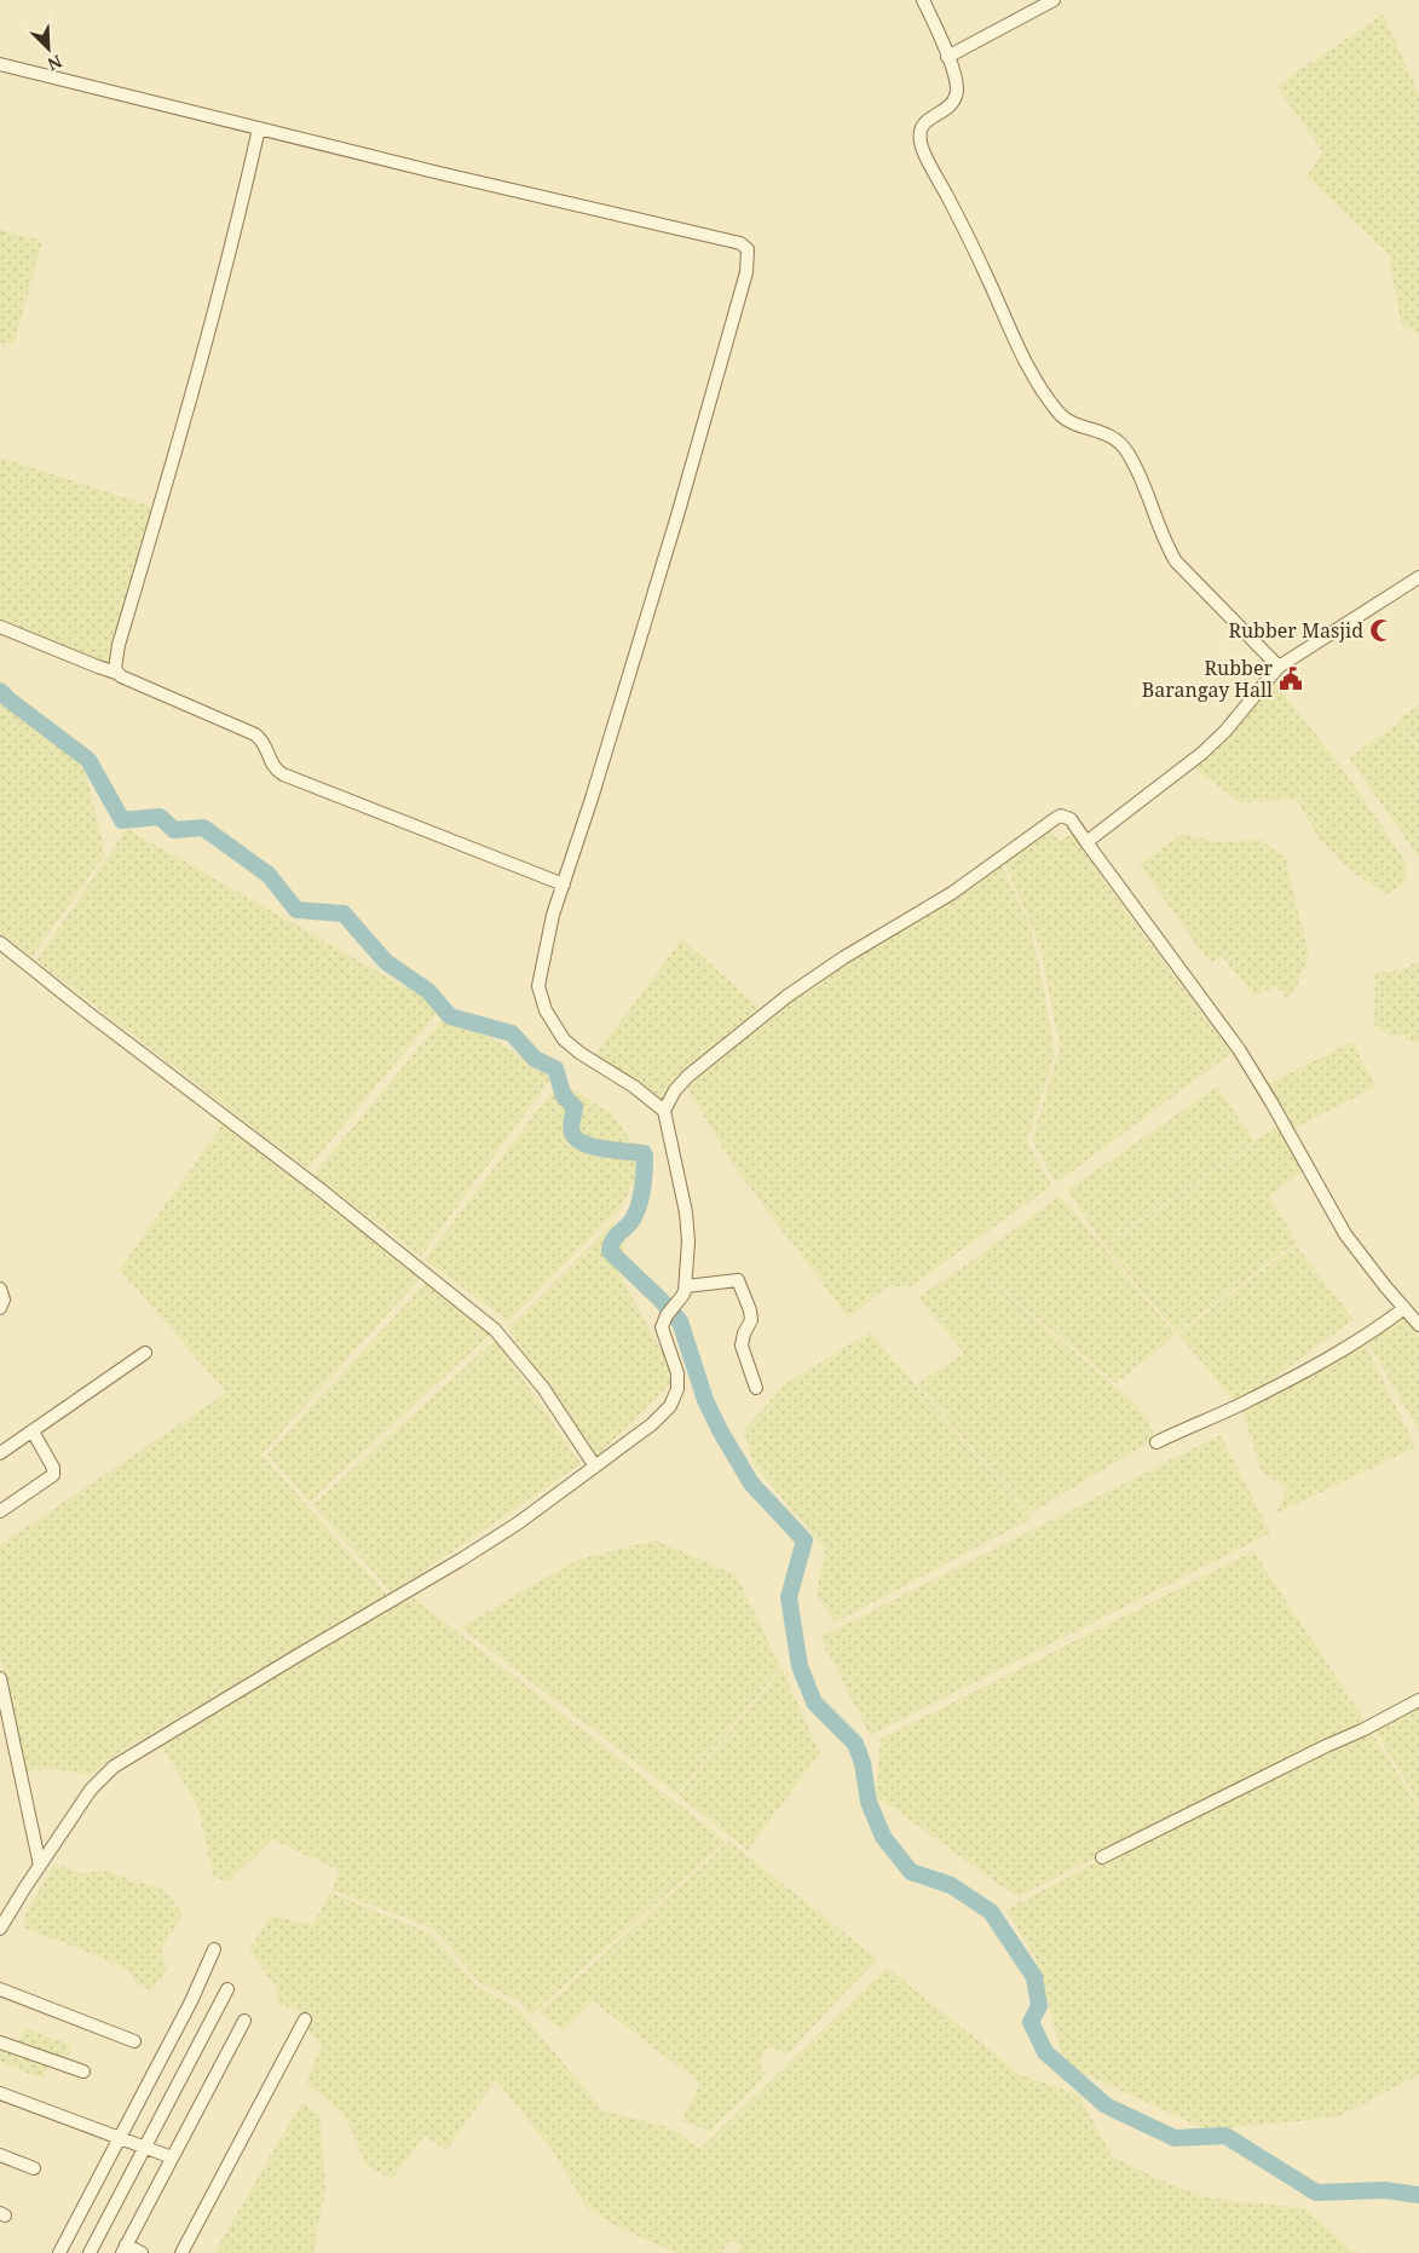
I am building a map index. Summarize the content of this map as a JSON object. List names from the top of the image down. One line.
{"places":{"mosque":["Rubber Masjid"],"public building":["Rubber Barangay Hall"]},"north":"bottom right"}
